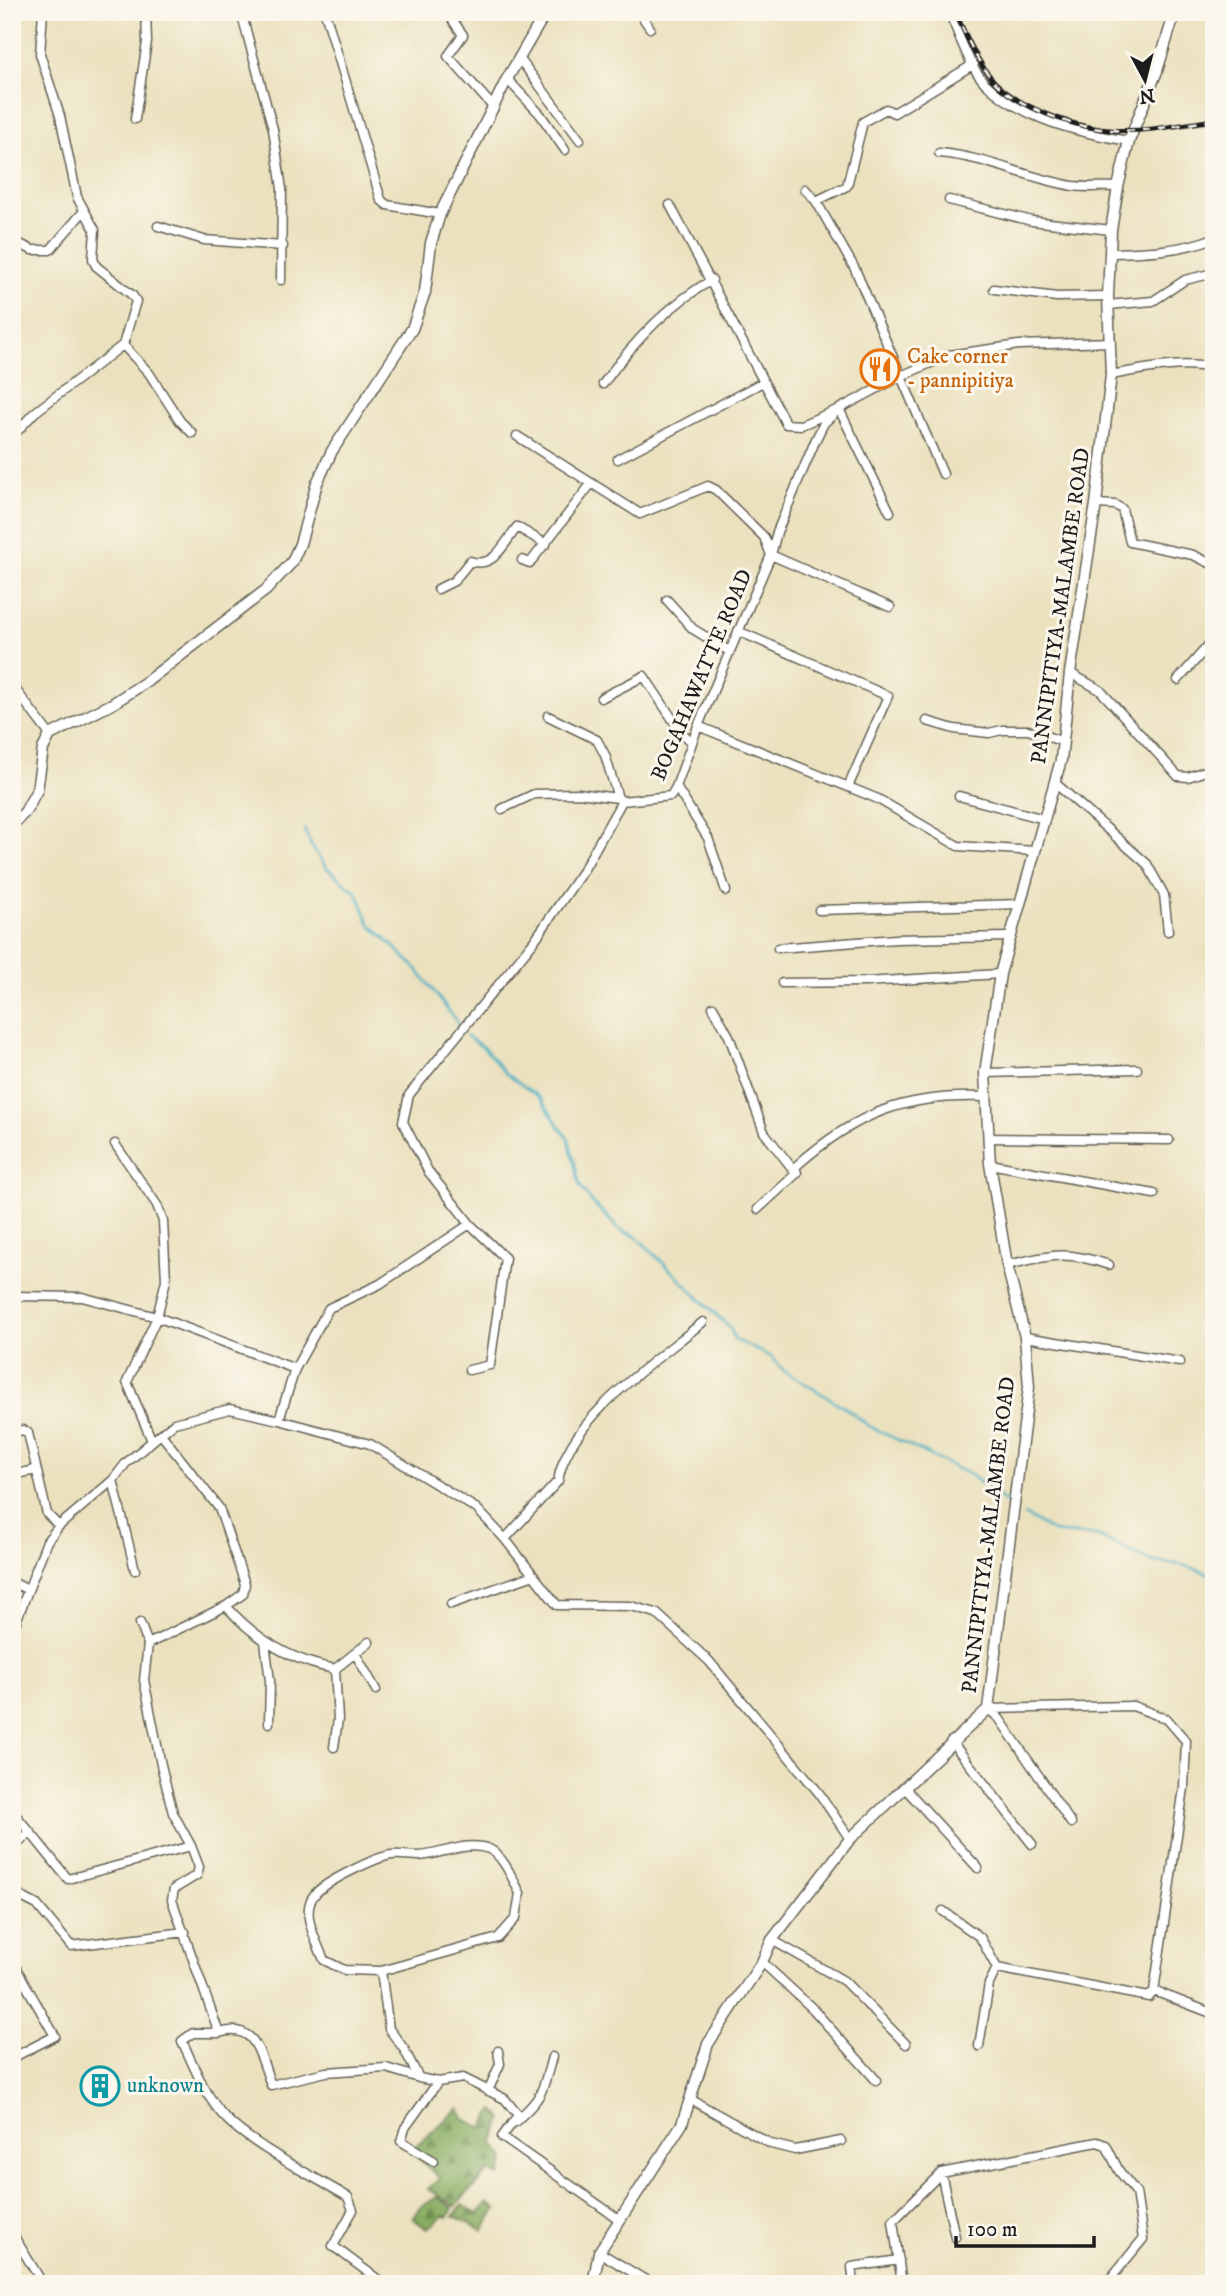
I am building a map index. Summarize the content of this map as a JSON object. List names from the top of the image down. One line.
{"streets":{"street":["PANNIPITIYA-MALAMBE ROAD","BOGAHAWATTE ROAD"]},"crossings":[["PANNIPITIYA-MALAMBE ROAD","BOGAHAWATTE ROAD"]],"places":{"restaurant":["Cake corner - pannipitiya"],"building":["unknown"]},"scale_bar":"100 m","north":"bottom"}
